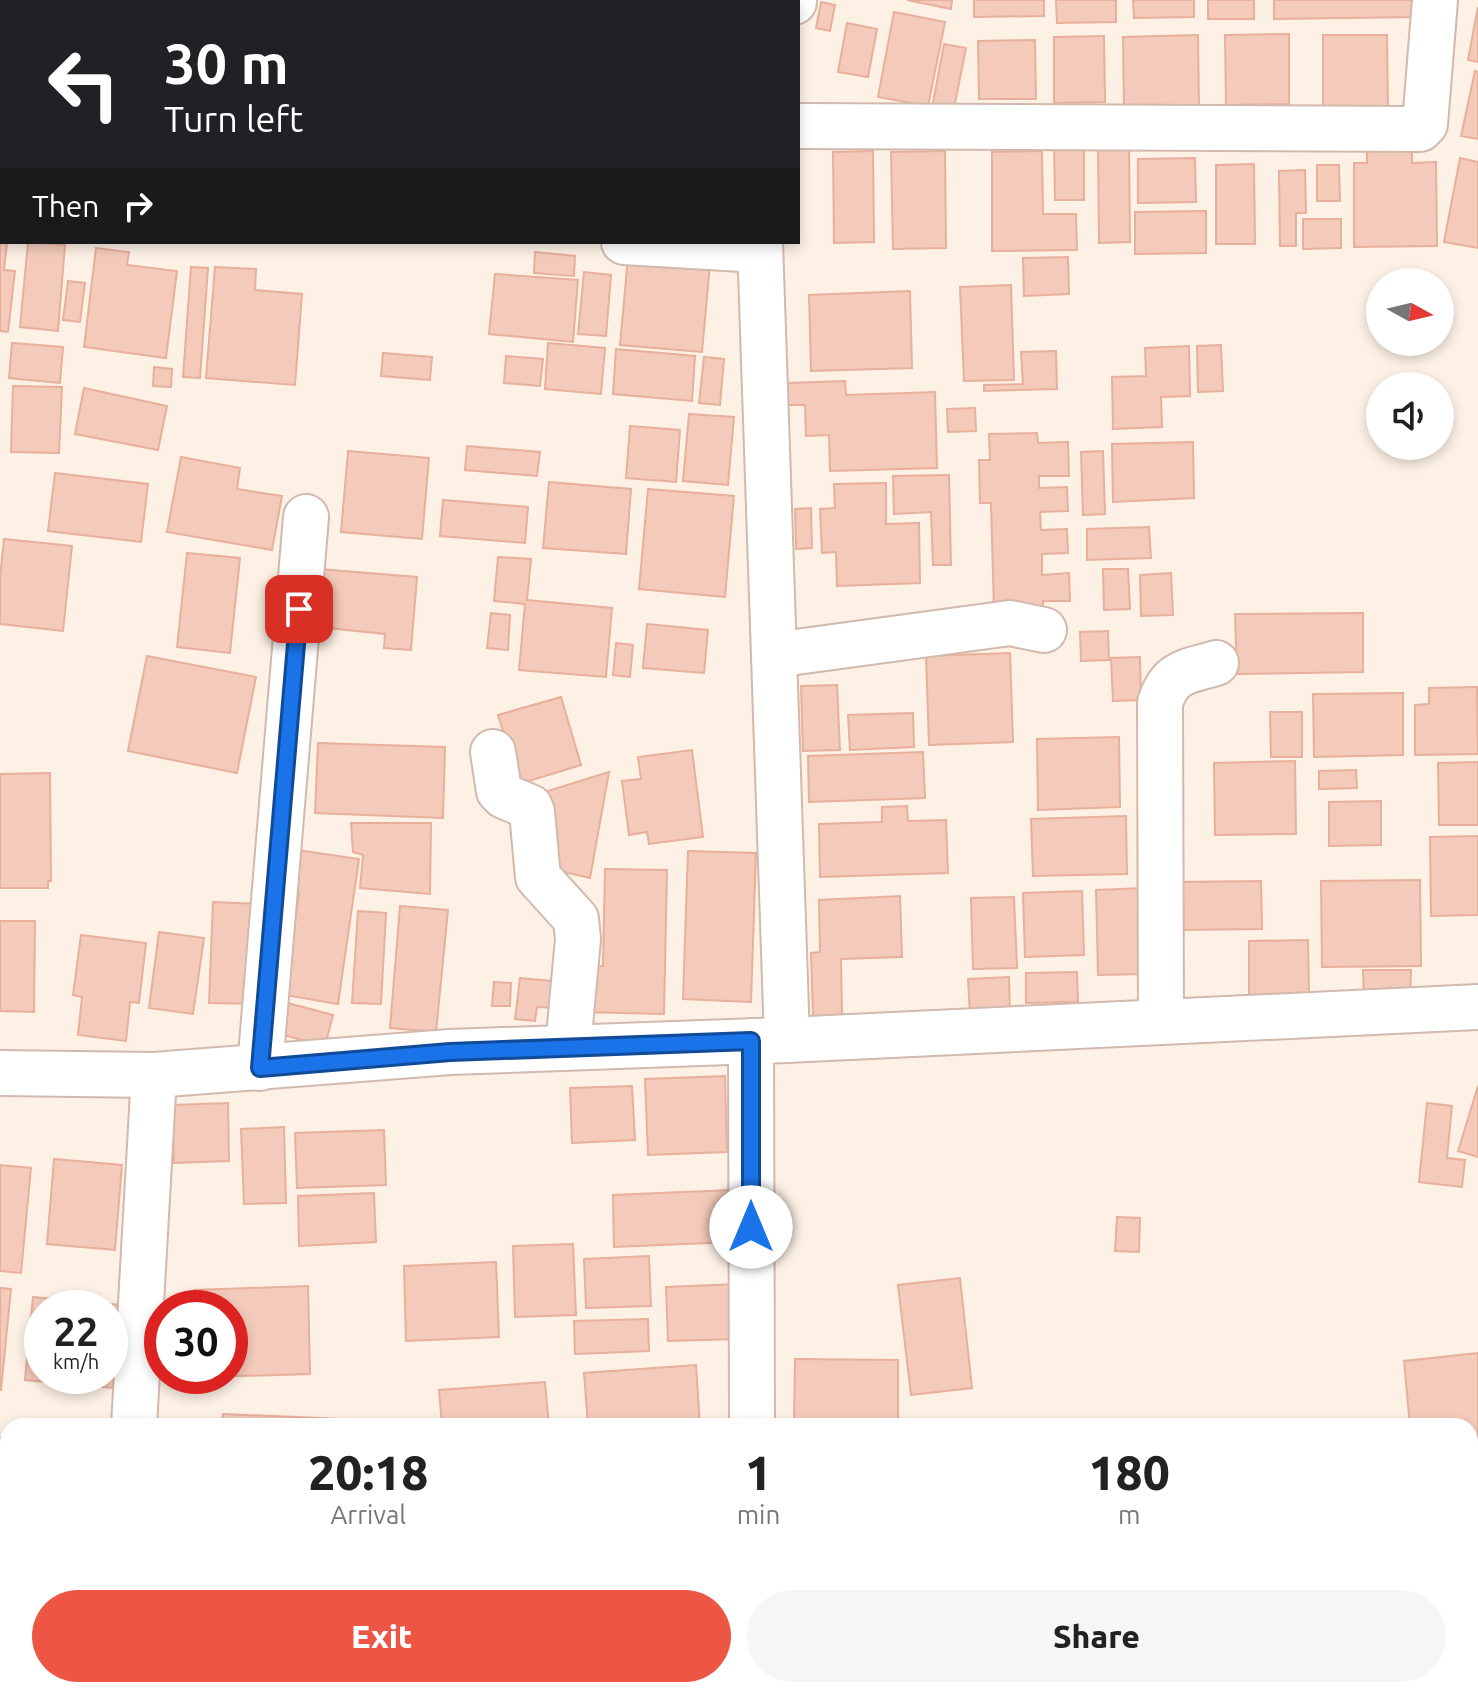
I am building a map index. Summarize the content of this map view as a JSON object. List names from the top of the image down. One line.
{"north":"right","page":{"turn":["30 m","Turn left"],"then":"Then","speed":"22 km/h","limit":"30","eta":["20:18","Arrival","1","min","180","m"],"buttons":["Exit","Share"]}}
